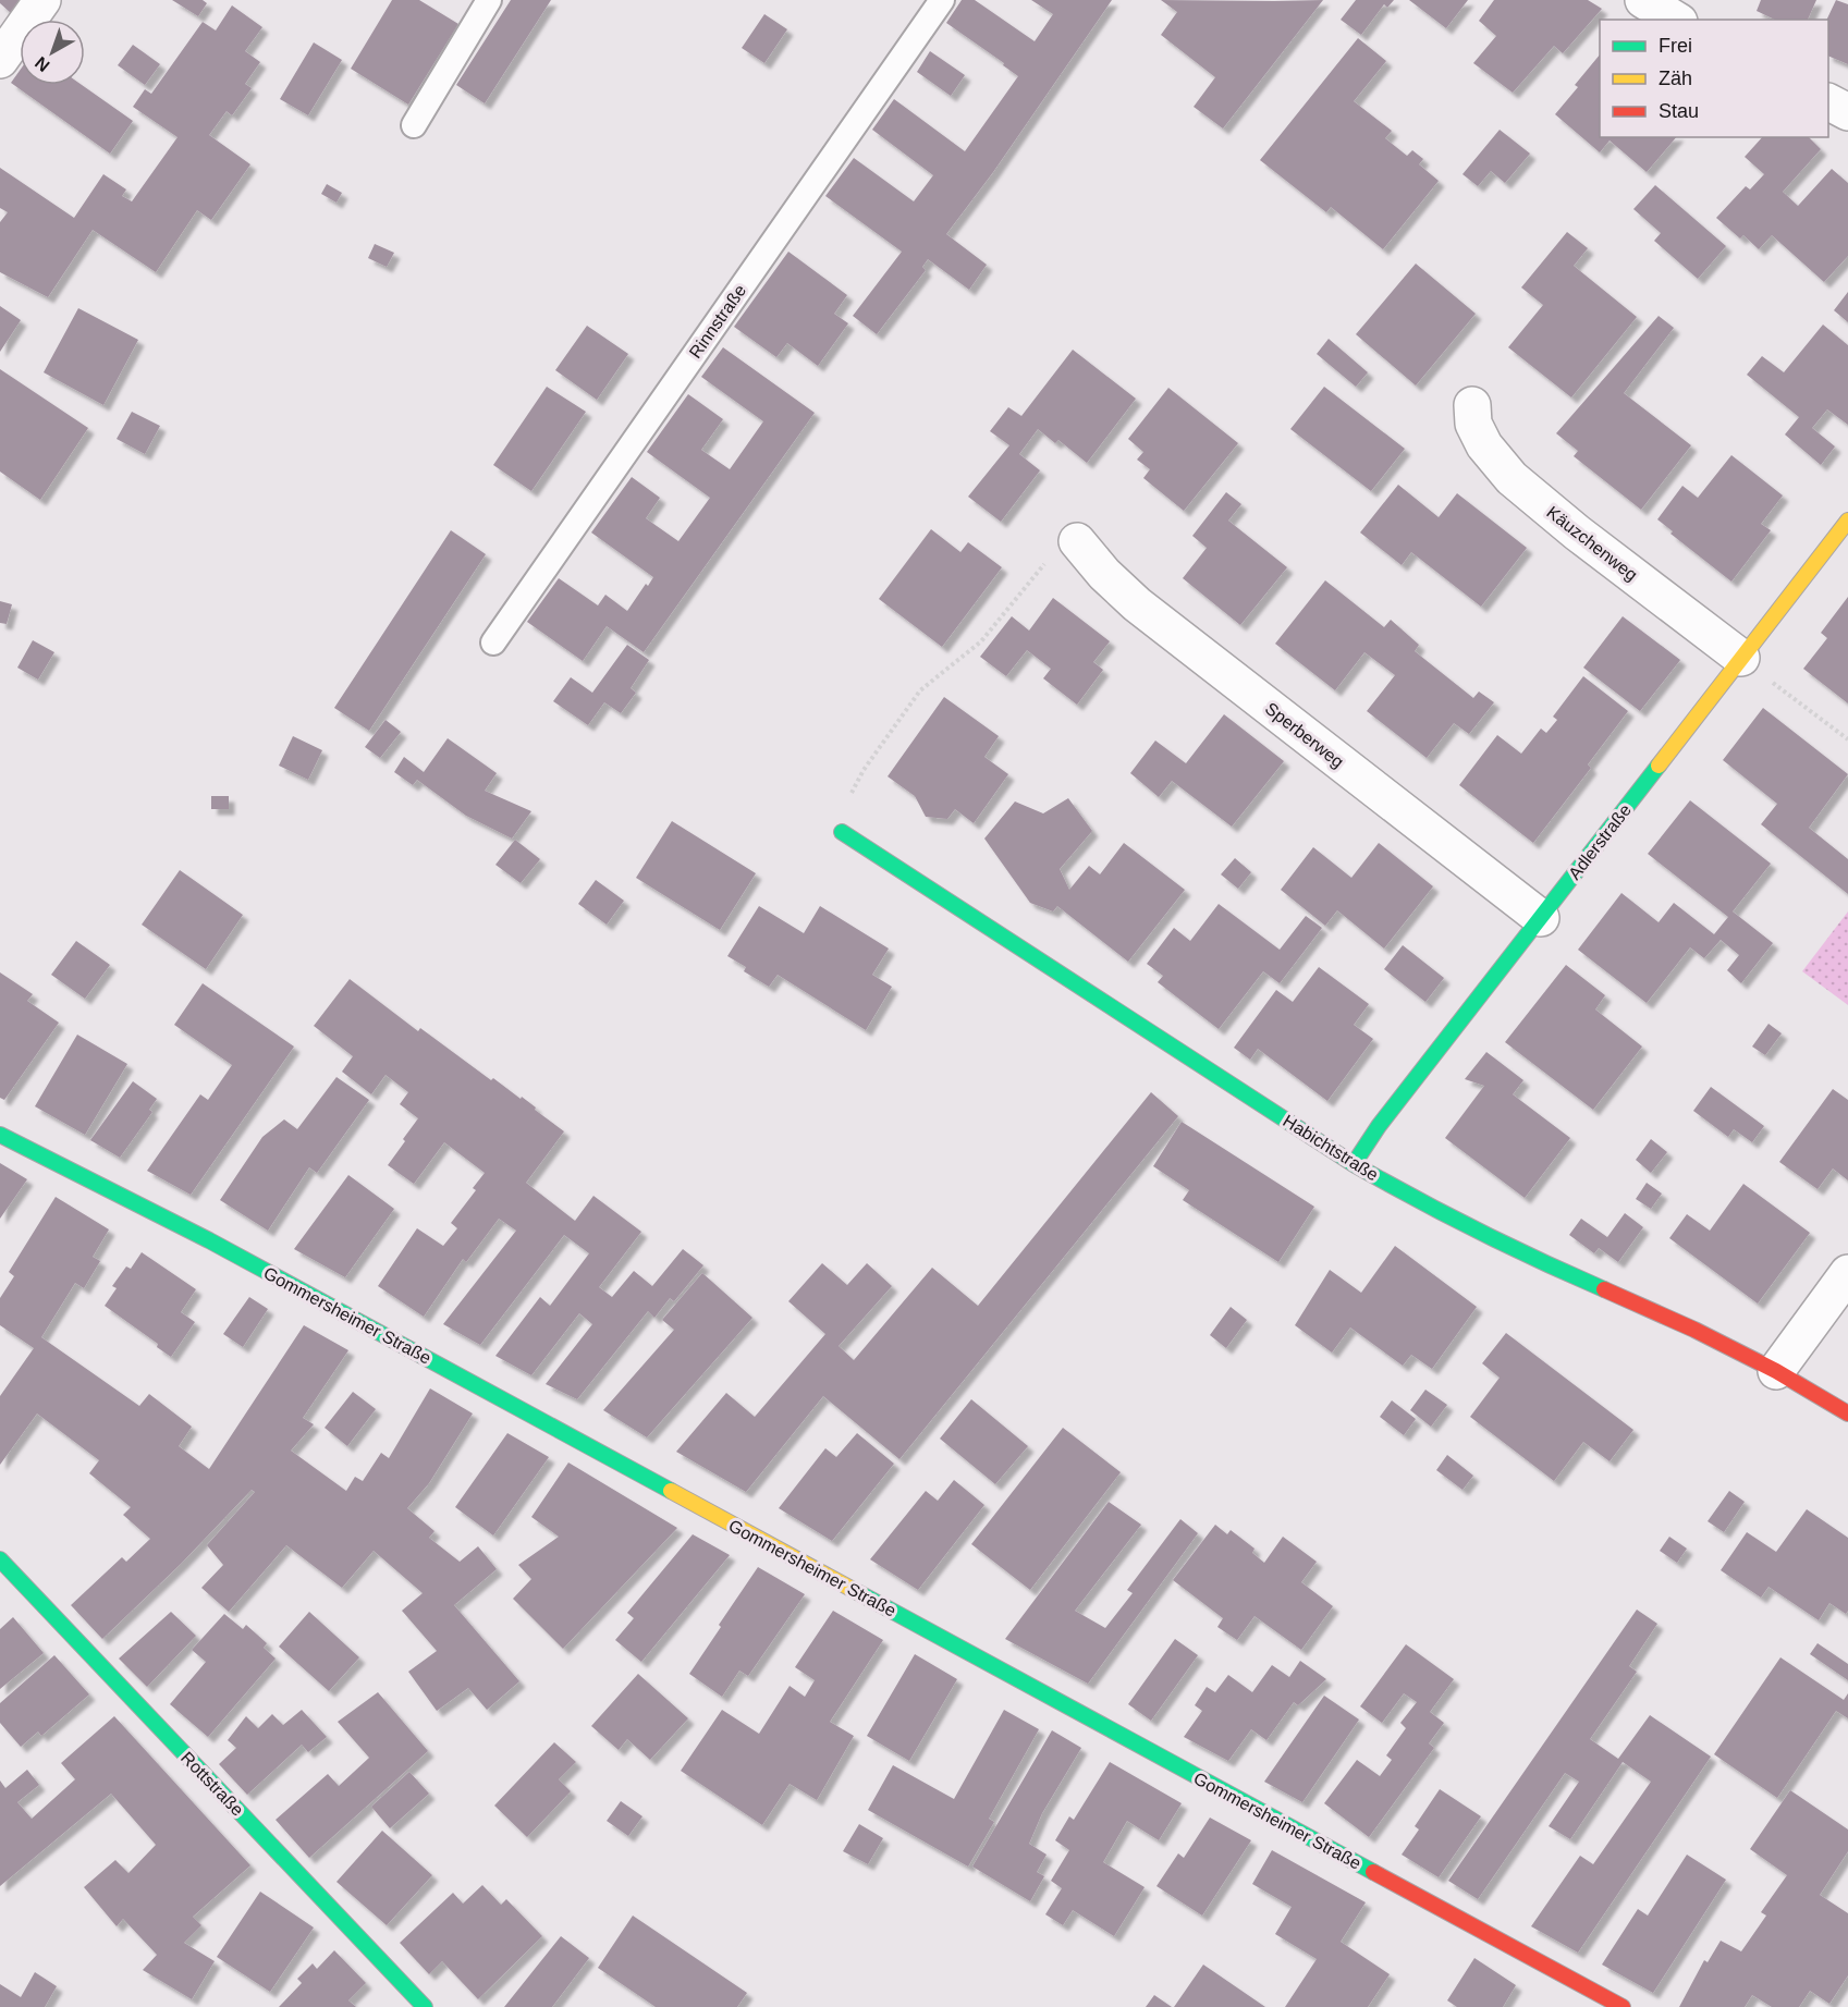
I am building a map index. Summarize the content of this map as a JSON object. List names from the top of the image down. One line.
{"streets":{"street":["Käuzchenweg","Sperberweg","Adlerstraße","Habichtstraße","Gommersheimer Straße","Rottstraße"],"lane":["Rinnstraße"]},"crossings":[["Käuzchenweg","Adlerstraße"],["Sperberweg","Adlerstraße"],["Adlerstraße","Habichtstraße"]],"legend":["Frei","Zäh","Stau"],"north":"bottom left"}
